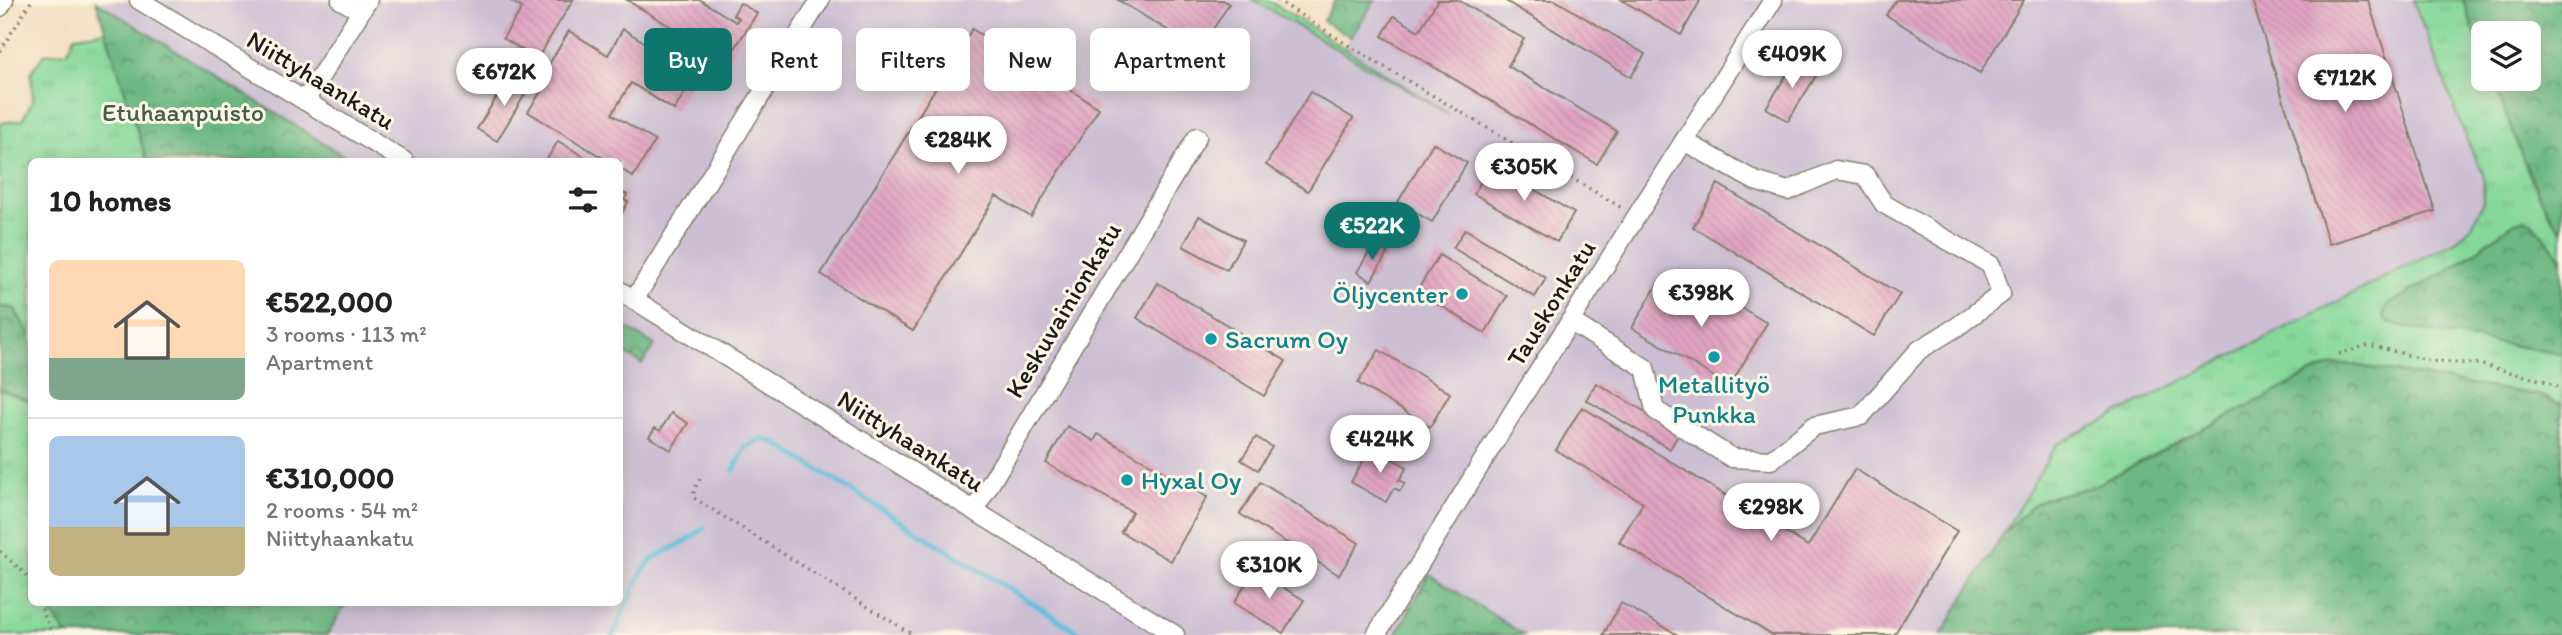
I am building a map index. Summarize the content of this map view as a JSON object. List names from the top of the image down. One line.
{"streets":{"street":["Niittyhaankatu","Tauskonkatu","Keskuvainionkatu"]},"crossings":[["Niittyhaankatu","Keskuvainionkatu"]],"parks":["Etuhaanpuisto"],"places":["Öljycenter","Sacrum Oy","Metallityö Punkka","Hyxal Oy"],"page":{"chip":["Buy","Rent","Filters","New","Apartment"],"price":["€409K","€672K","€712K","€284K","€305K","€522K","€398K","€424K","€298K","€310K"],"heading":"10 homes","list":[{"name":"€522,000","note":"3 rooms · 113 m² · Apartment"},{"name":"€310,000","note":"2 rooms · 54 m² · Niittyhaankatu"}]}}
